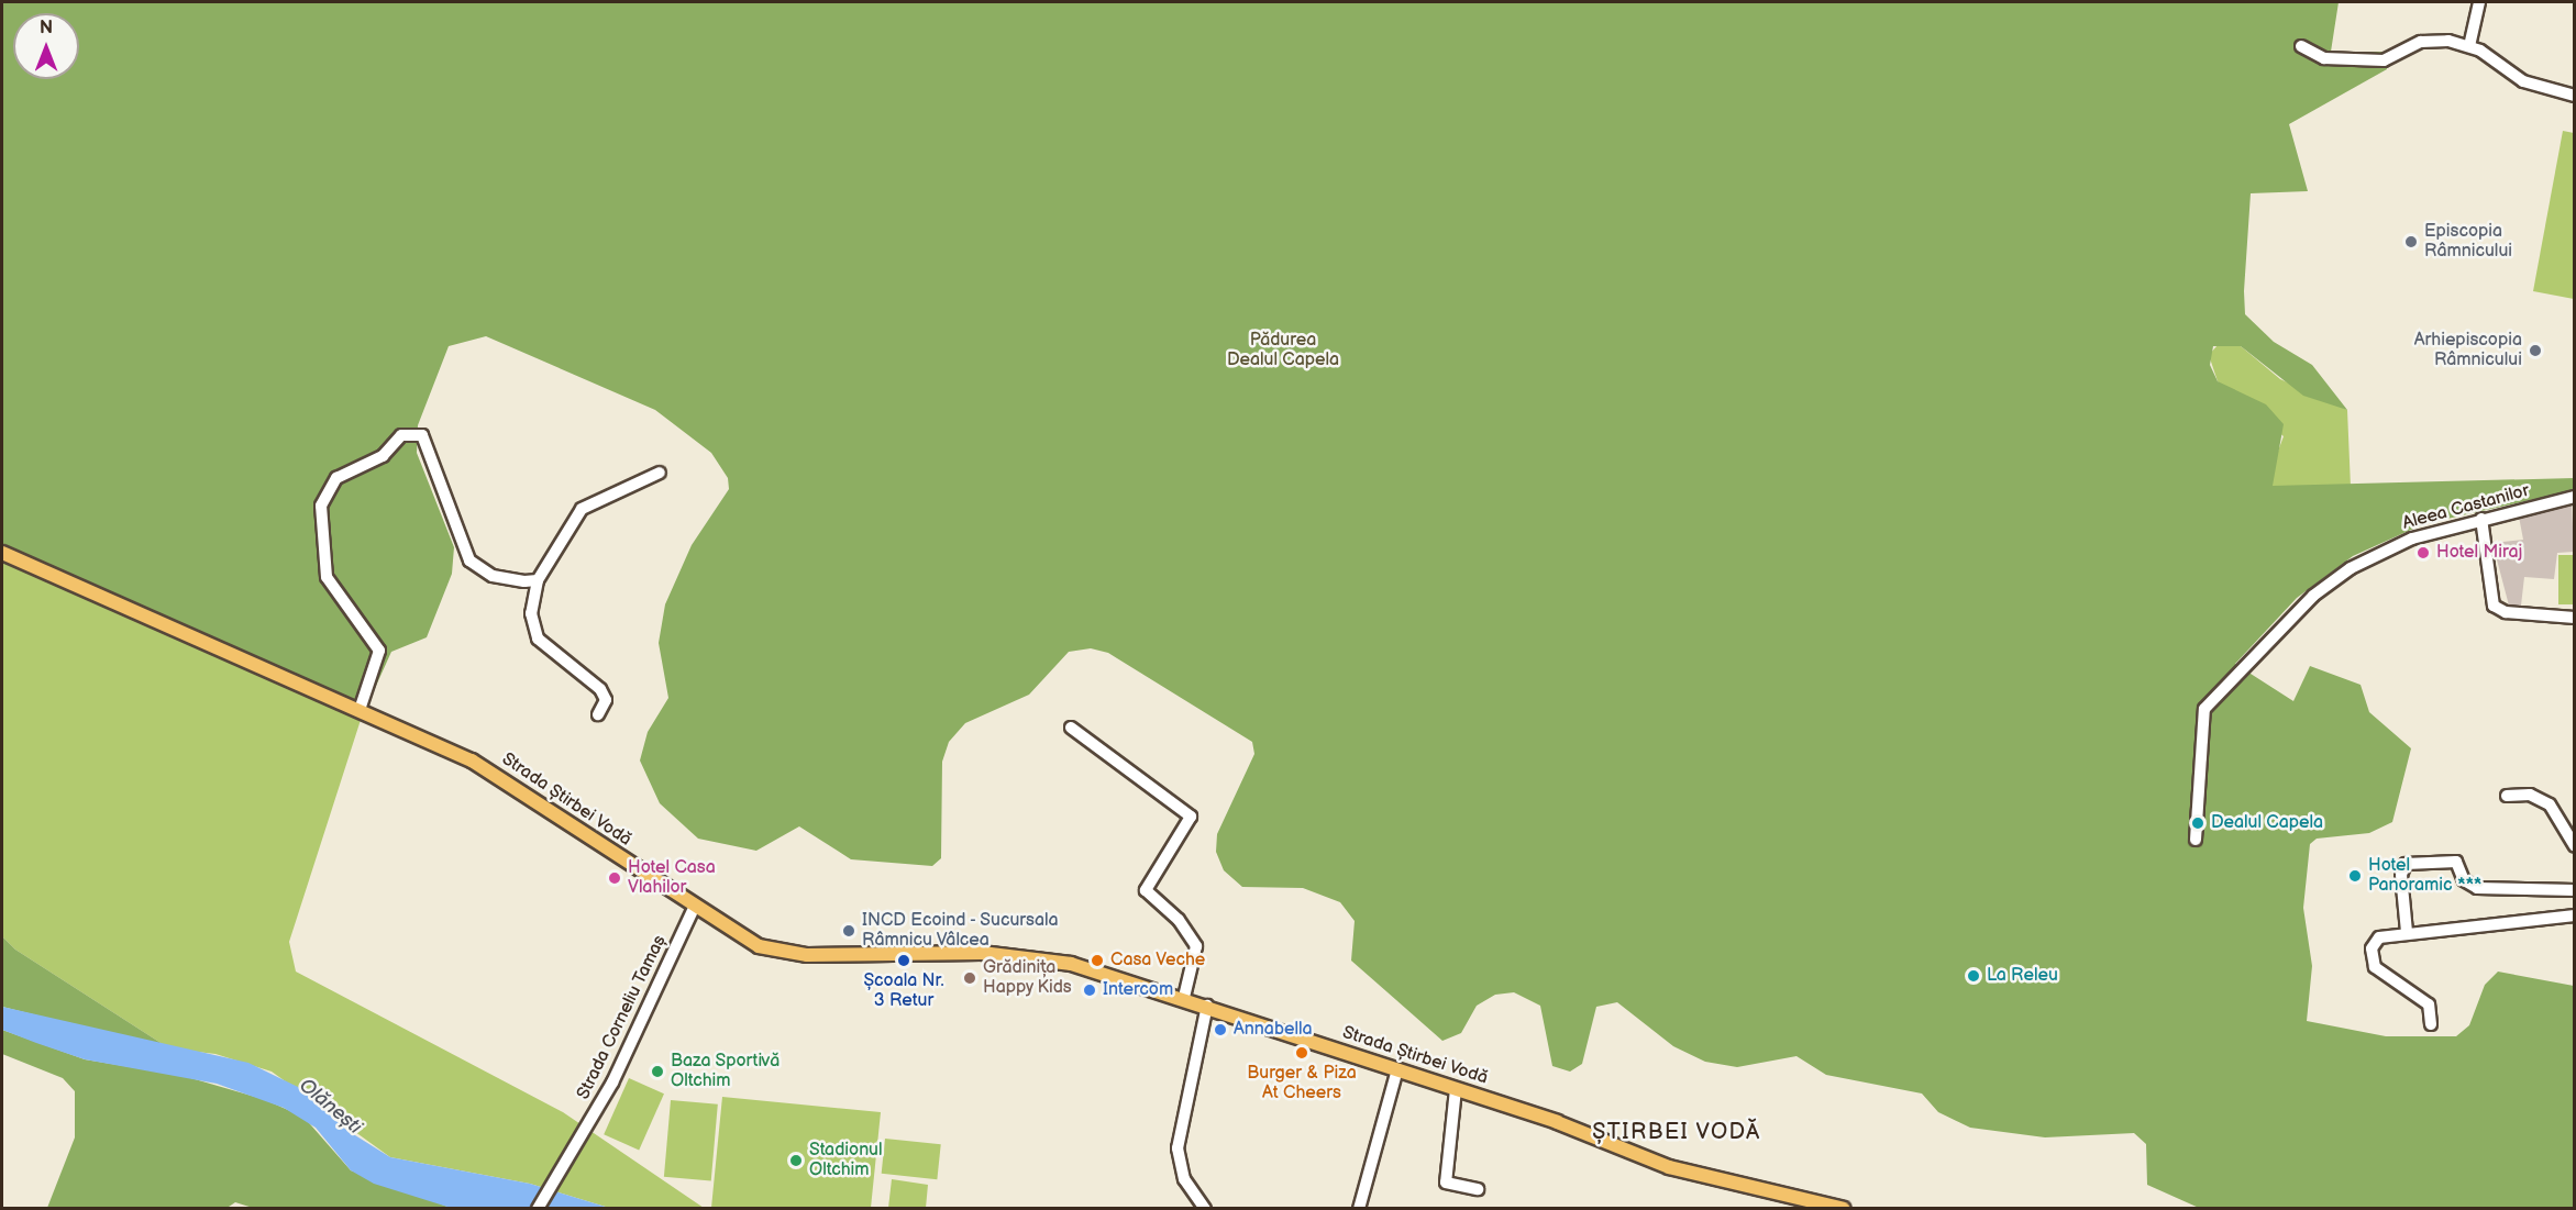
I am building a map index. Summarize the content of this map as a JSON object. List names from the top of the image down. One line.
{"streets":{"main road":["Strada Știrbei Vodă"],"street":["Aleea Castanilor","Strada Corneliu Tamaș"]},"crossings":[["Strada Știrbei Vodă","Strada Corneliu Tamaș"]],"districts":["ȘTIRBEI VODĂ"],"water":["Olănești"],"parks":["Pădurea Dealul Capela"],"places":["Episcopia Râmnicului","Arhiepiscopia Râmnicului","Hotel Miraj","Dealul Capela","Hotel Panoramic ***","Hotel Casa Vlahilor","INCD Ecoind - Sucursala Râmnicu Vâlcea","Școala Nr. 3 Retur","Casa Veche","La Releu","Grădinița Happy Kids","Intercom","Annabella","Burger & Piza At Cheers","Baza Sportivă Oltchim","Stadionul Oltchim"],"north":"top"}
